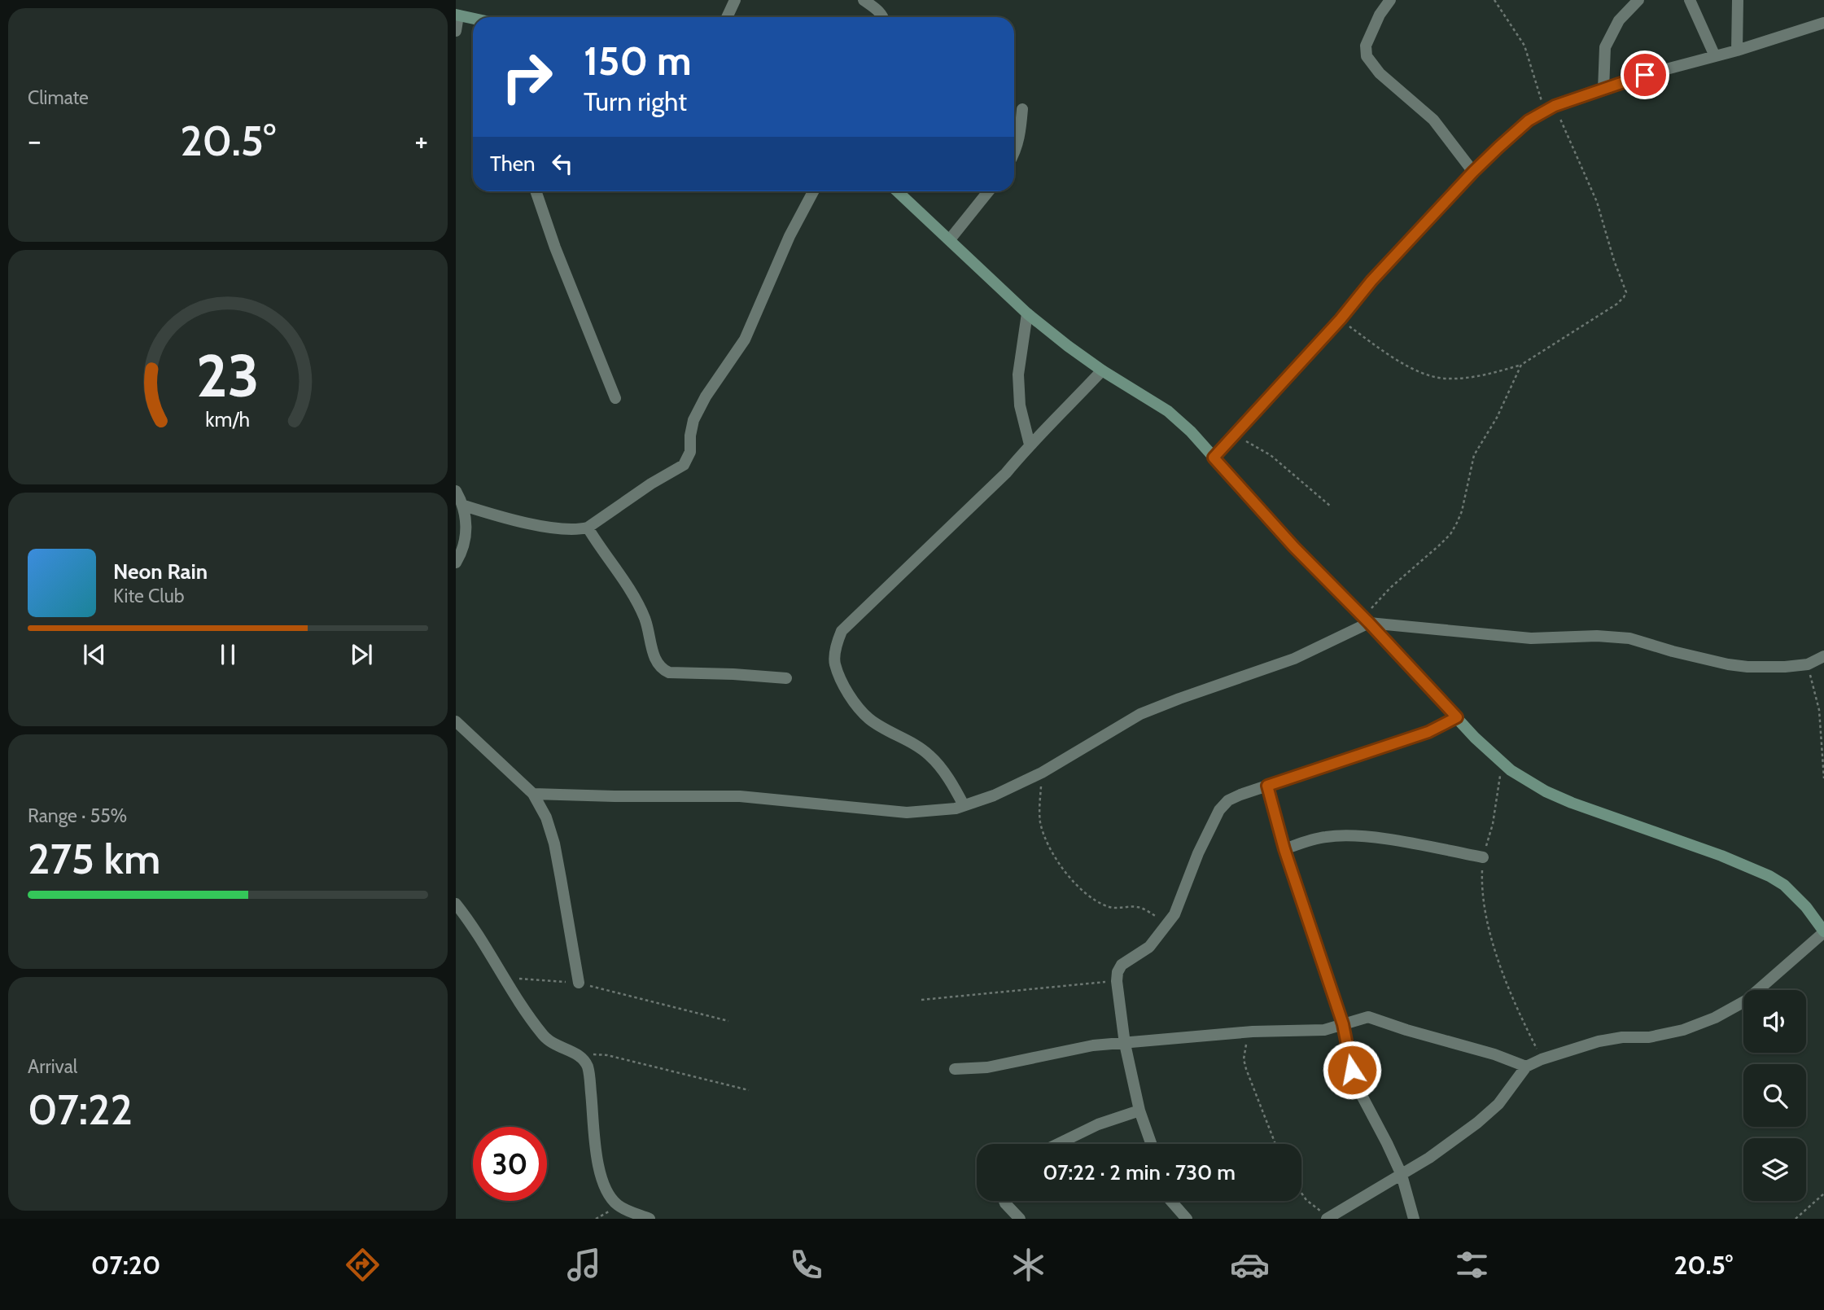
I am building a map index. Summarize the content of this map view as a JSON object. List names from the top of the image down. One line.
{"page":{"tile":["Climate",["Range · 55%","275 km"],["Arrival","07:22"]],"turn":["150 m","Turn right"],"heat":["−","20.5°","+"],"then":"Then","song":["Neon Rain","Kite Club"],"limit":"30","trip":"07:22 · 2 min · 730 m","tabs":["07:20","20.5°"],"gauge":["23","km/h"]}}
